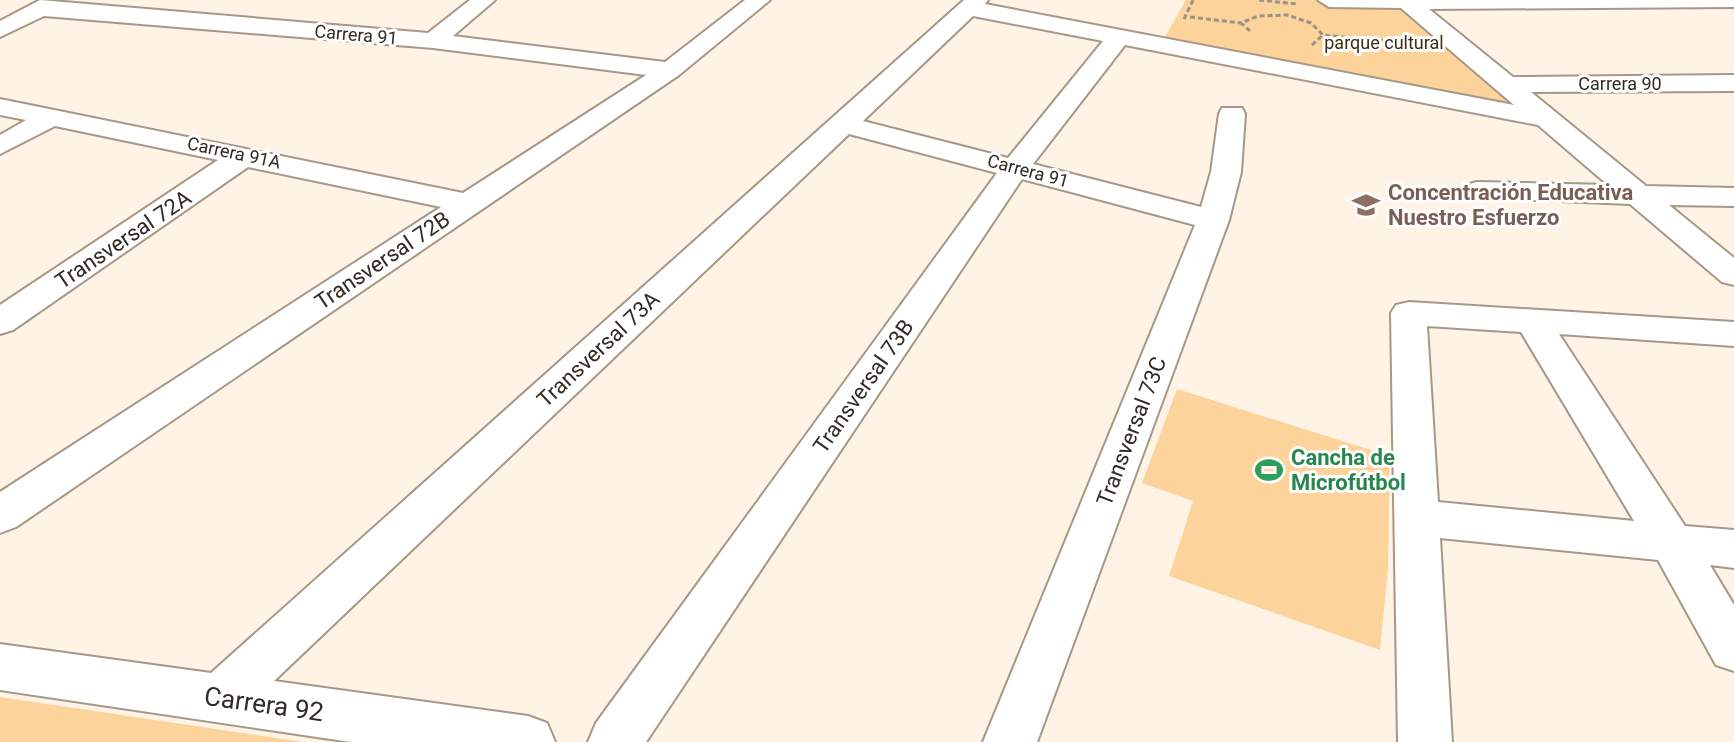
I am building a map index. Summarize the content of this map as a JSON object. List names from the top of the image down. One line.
{"streets":{"street":["Carrera 91","Carrera 90","Carrera 91A","Transversal 72A","Transversal 72B","Transversal 73A","Transversal 73B","Transversal 73C","Carrera 92"]},"crossings":[["Carrera 91","Transversal 72B"],["Carrera 91","Transversal 73A"],["Carrera 91","Transversal 73B"],["Carrera 91","Transversal 73C"],["Carrera 91A","Transversal 72A"],["Carrera 91A","Transversal 72B"],["Transversal 73A","Carrera 92"]],"parks":["parque cultural"],"places":{"school or university":["Concentración Educativa Nuestro Esfuerzo"],"sports":["Cancha de Microfútbol"]}}
